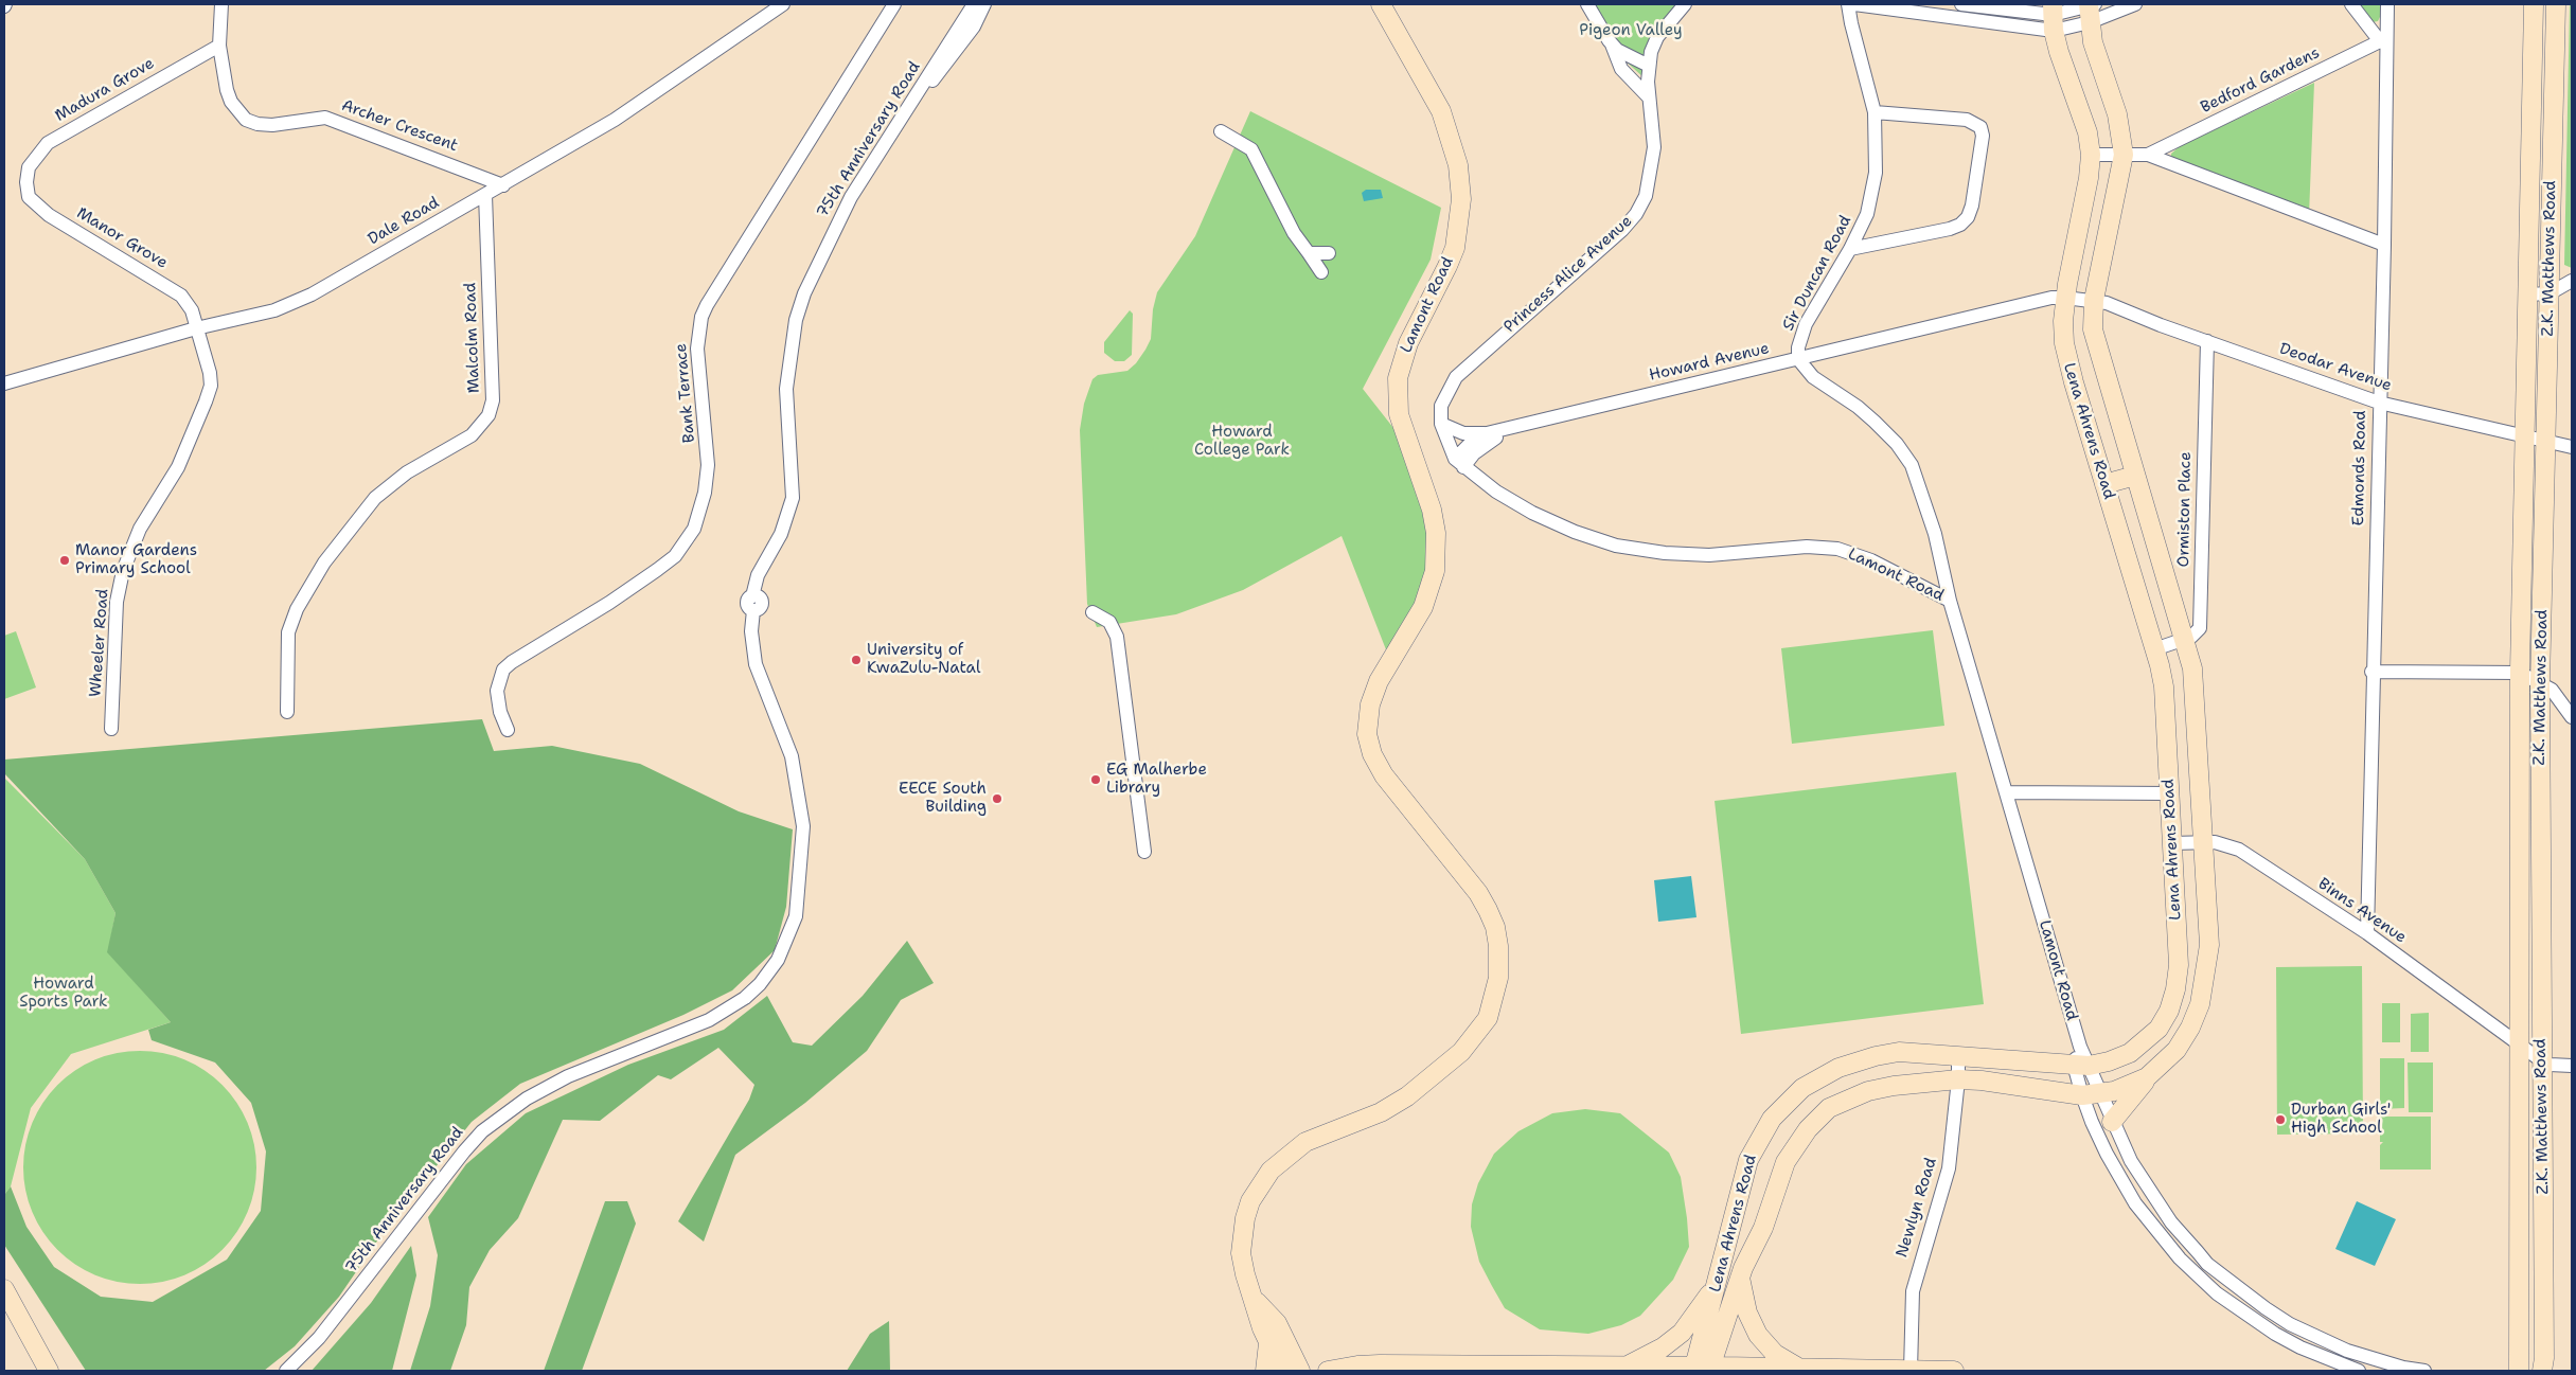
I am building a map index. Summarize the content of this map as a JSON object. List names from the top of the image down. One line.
{"streets":{"main road":["Z.K. Matthews Road","Lamont Road","Lena Ahrens Road"],"street":["Bedford Gardens","Madura Grove","Archer Crescent","75th Anniversary Road","Dale Road","Manor Grove","Sir Duncan Road","Princess Alice Avenue","Malcolm Road","Howard Avenue","Deodar Avenue","Bank Terrace","Edmonds Road","Ormiston Place","Wheeler Road","Binns Avenue","Newlyn Road"]},"crossings":[["Bedford Gardens","Lena Ahrens Road"],["Bedford Gardens","Edmonds Road"],["Madura Grove","Archer Crescent"],["Madura Grove","Manor Grove"],["Archer Crescent","Dale Road"],["Dale Road","Manor Grove"],["Dale Road","Malcolm Road"],["Dale Road","Wheeler Road"],["Manor Grove","Wheeler Road"],["Z.K. Matthews Road","Deodar Avenue"],["Z.K. Matthews Road","Binns Avenue"],["Sir Duncan Road","Howard Avenue"],["Princess Alice Avenue","Howard Avenue"],["Lamont Road","Howard Avenue"],["Lamont Road","Lena Ahrens Road"],["Howard Avenue","Deodar Avenue"],["Howard Avenue","Lena Ahrens Road"],["Deodar Avenue","Lena Ahrens Road"],["Deodar Avenue","Edmonds Road"],["Deodar Avenue","Ormiston Place"],["Lena Ahrens Road","Ormiston Place"],["Lena Ahrens Road","Binns Avenue"],["Lena Ahrens Road","Newlyn Road"],["Edmonds Road","Binns Avenue"]],"parks":["Pigeon Valley","Howard College Park","Howard Sports Park"],"places":["Manor Gardens Primary School","University of KwaZulu-Natal","EG Malherbe Library","EECE South Building","Durban Girls' High School"]}
